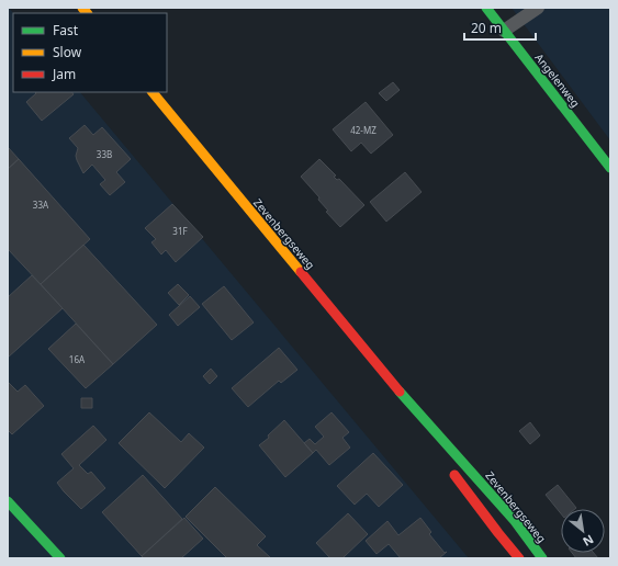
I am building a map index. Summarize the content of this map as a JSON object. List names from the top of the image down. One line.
{"streets":{"street":["Angelenweg","Zevenbergseweg"]},"house_numbers":["42-MZ","33B","33A","31F","16A"],"legend":["Fast","Slow","Jam"],"scale_bar":"20 m","north":"bottom right"}
